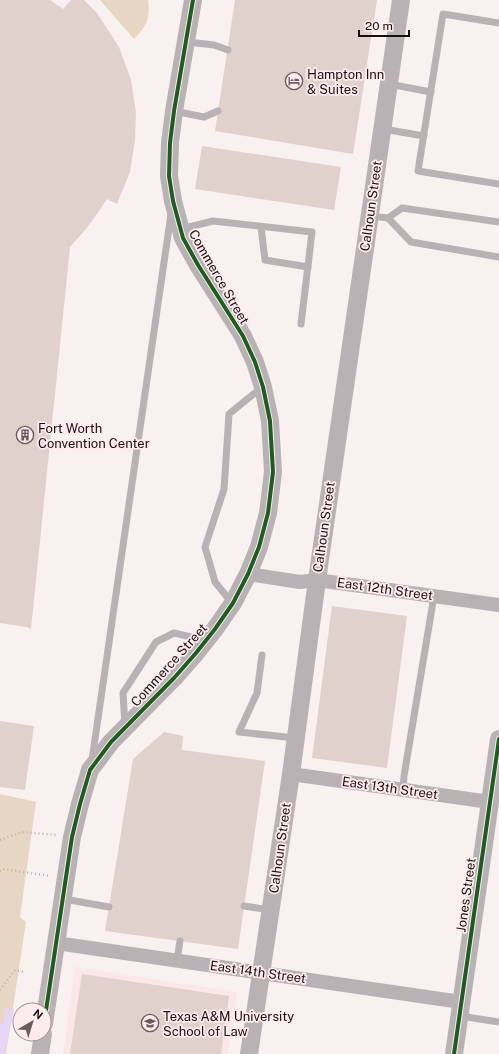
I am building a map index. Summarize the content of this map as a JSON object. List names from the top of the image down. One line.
{"streets":{"street":["Calhoun Street","Commerce Street","East 12th Street","East 13th Street","Jones Street","East 14th Street"]},"crossings":[["Calhoun Street","East 12th Street"],["Calhoun Street","East 13th Street"],["Calhoun Street","East 14th Street"],["Commerce Street","East 12th Street"],["Commerce Street","East 14th Street"],["East 13th Street","Jones Street"],["Jones Street","East 14th Street"]],"places":{"hotel":["Hampton Inn & Suites"],"building":["Fort Worth Convention Center"],"school or university":["Texas A&M University School of Law"]},"scale_bar":"20 m","north":"top right"}
